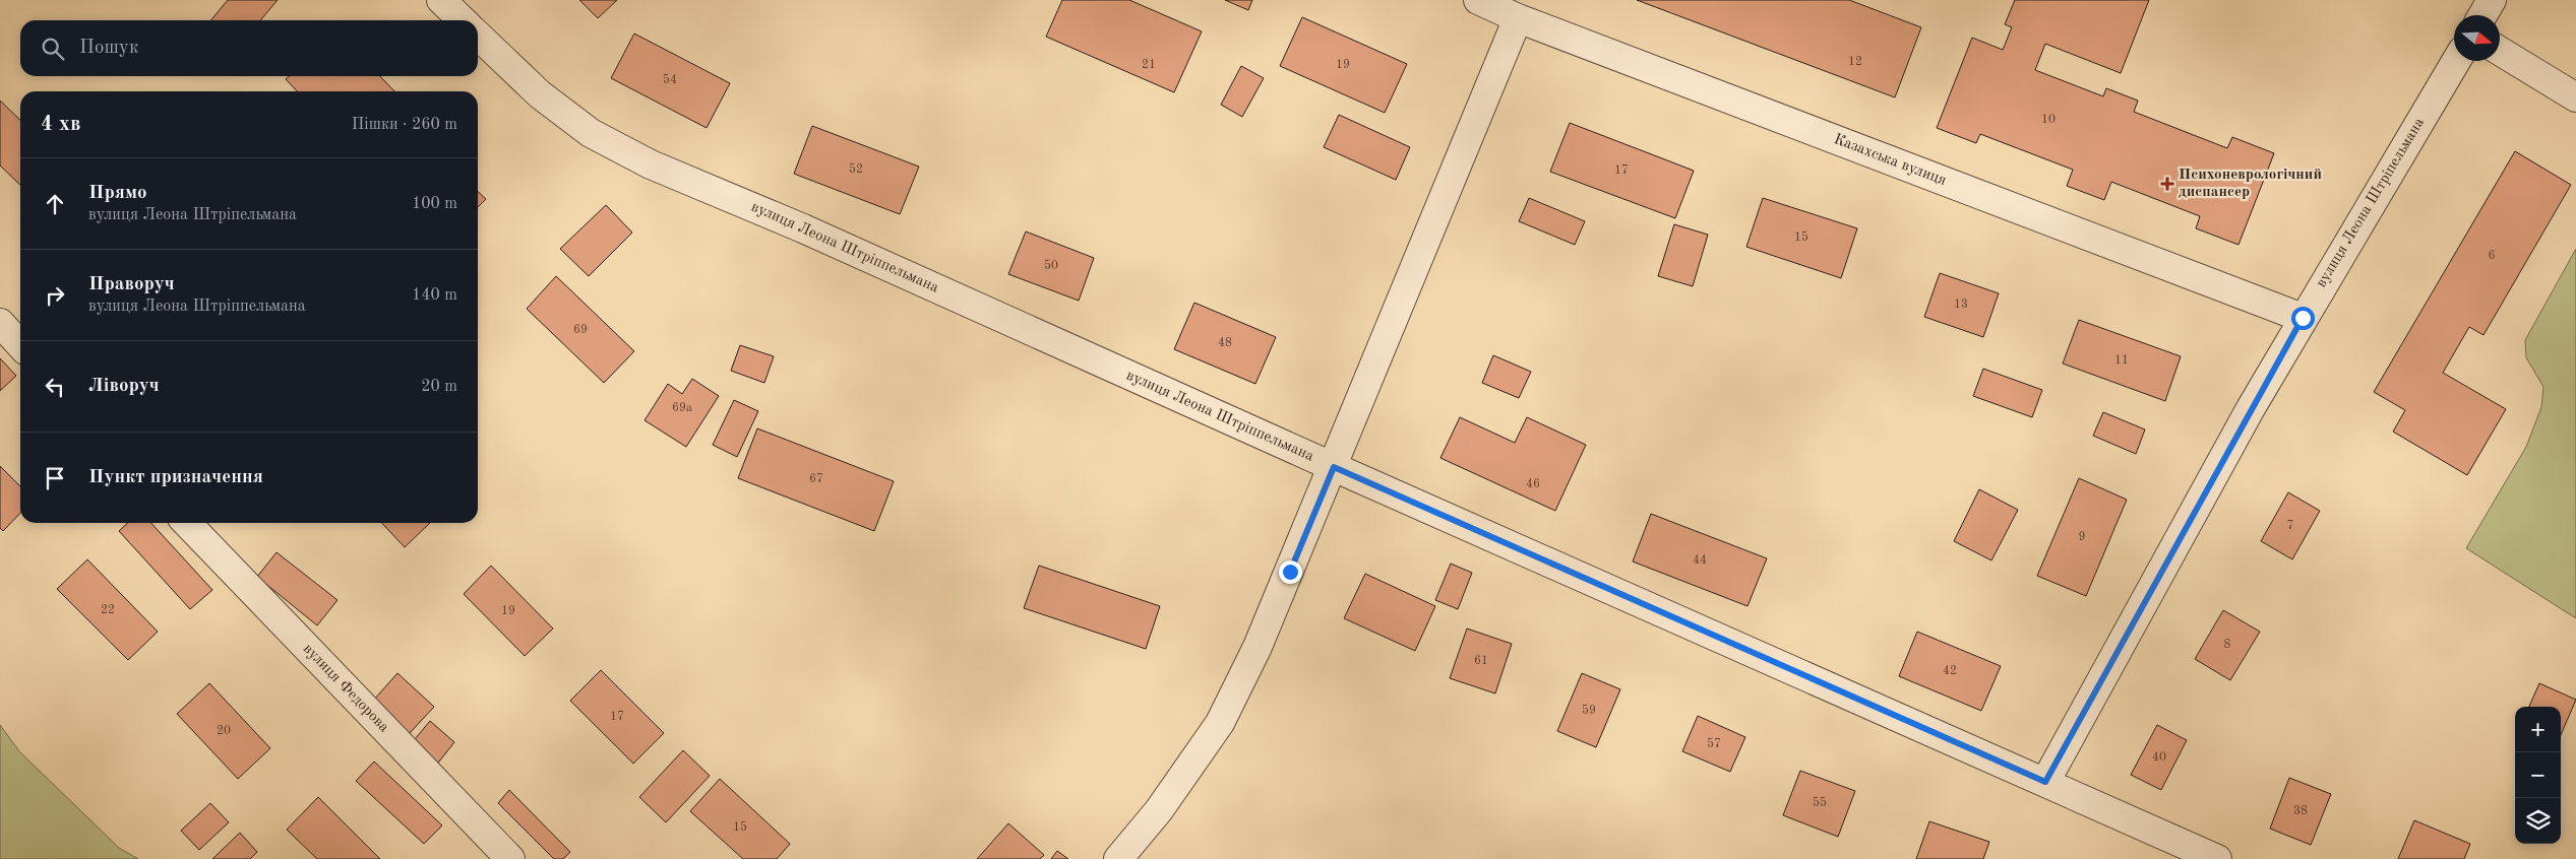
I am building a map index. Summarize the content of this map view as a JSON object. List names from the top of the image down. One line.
{"streets":{"street":["Казахська вулиця","вулиця Леона Штріпельмана","вулиця Леона Штріппельмана","вулиця Федорова"]},"crossings":[["Казахська вулиця","вулиця Леона Штріпельмана"],["вулиця Леона Штріпельмана","вулиця Леона Штріппельмана"]],"places":{"health":["Психоневрологічний диспансер"]},"house_numbers":["12","21","19","54","10","52","17","15","6","50","13","69","48","11","69а","67","46","7","9","44","22","19","8","61","42","59","17","20","57","40","55","38","15"],"north":"right","page":{"search":"Пошук","heading":["4 хв","Пішки · 260 m"],"list":[["Прямо","вулиця Леона Штріпельмана","100 m"],["Праворуч","вулиця Леона Штріппельмана","140 m"],["Ліворуч","20 m"],"Пункт призначення"],"map_buttons":["+","−"]}}
